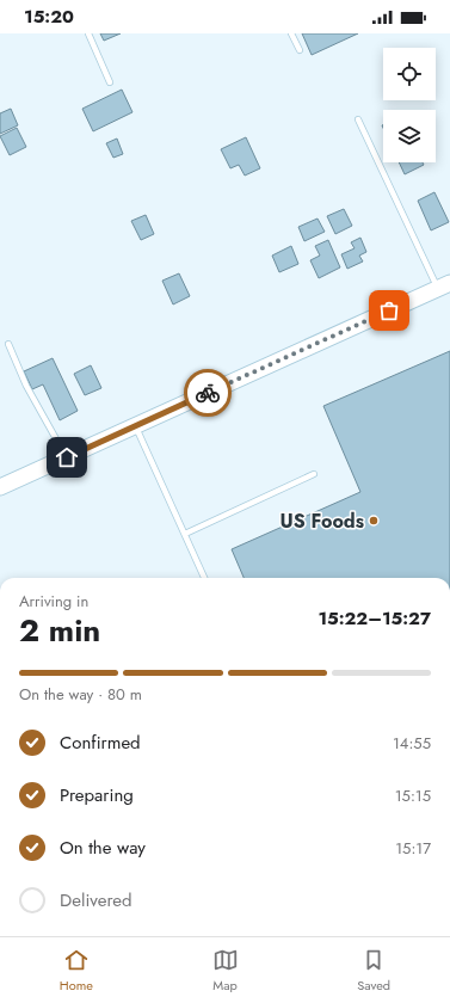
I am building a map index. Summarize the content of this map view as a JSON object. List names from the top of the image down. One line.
{"places":["US Foods"],"page":{"status":"15:20","heading":["2 min","Arriving in","15:22–15:27"],"bar":"On the way · 80 m","list":[["Confirmed","14:55"],["Preparing","15:15"],["On the way","15:17"],"Delivered"],"tabs":["Home","Map","Saved"]}}
